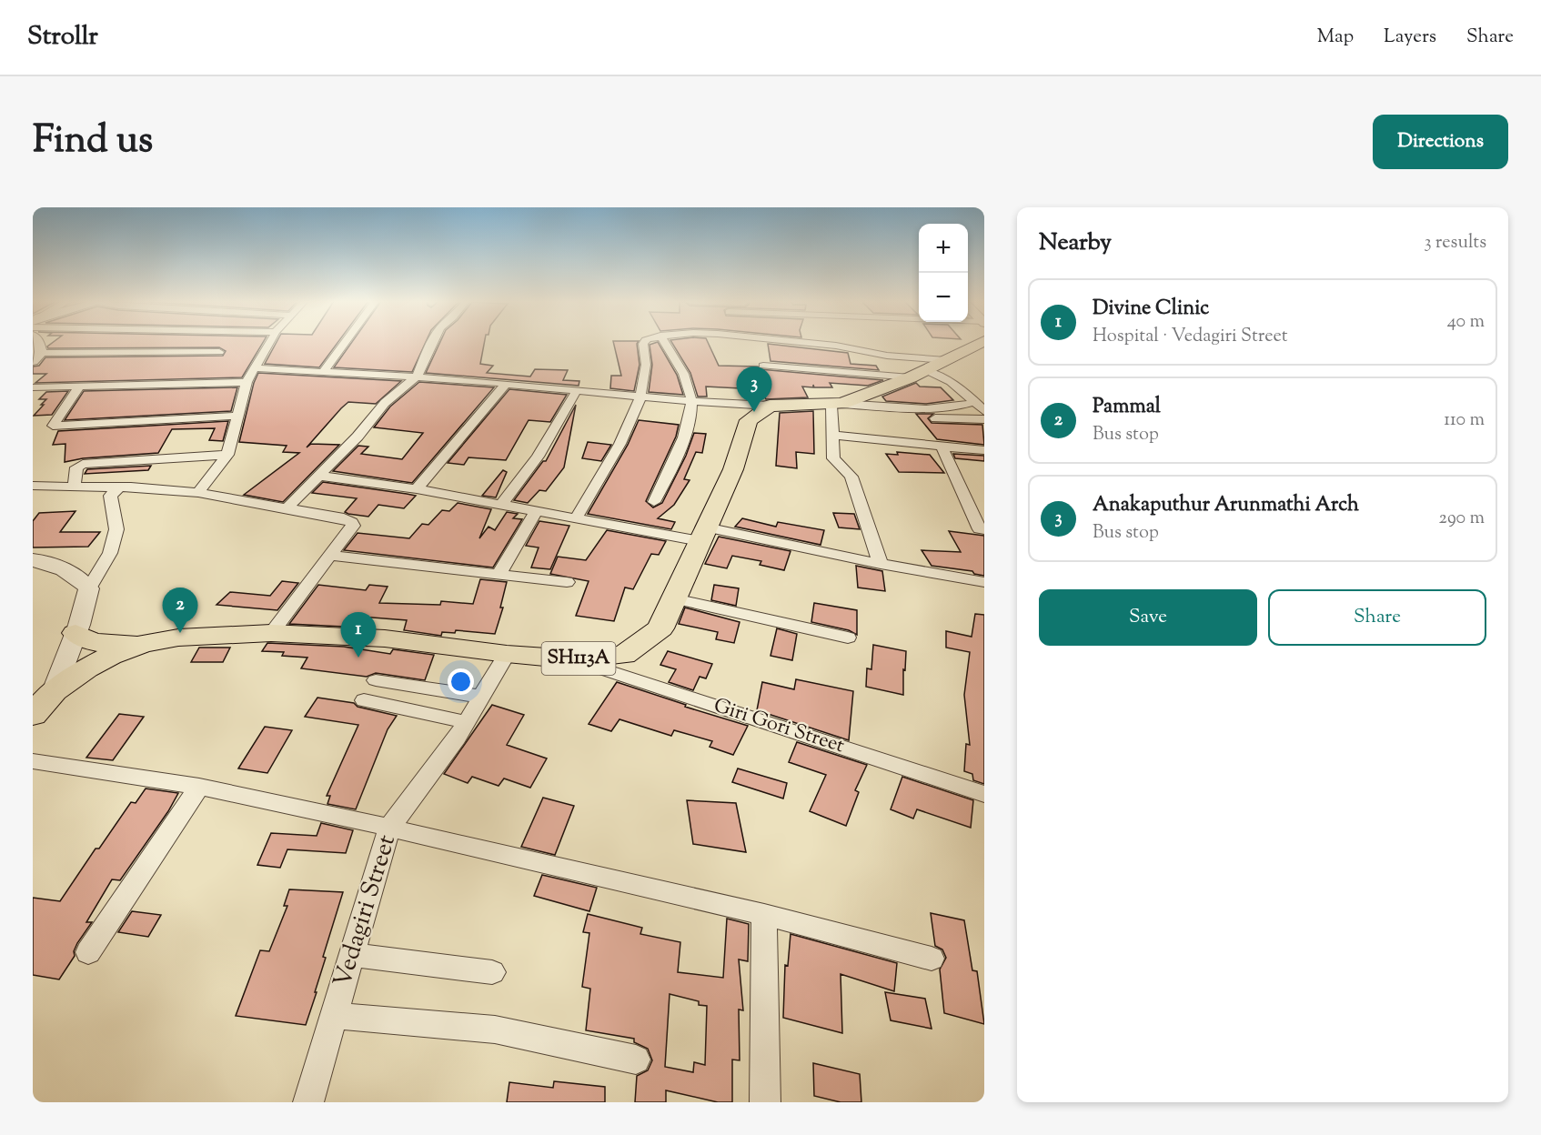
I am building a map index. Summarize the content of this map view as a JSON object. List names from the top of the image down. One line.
{"streets":{"main road":["SH113A"],"street":["Giri Gori Street","Vedagiri Street"]},"crossings":[["SH113A","Giri Gori Street"],["SH113A","Vedagiri Street"]],"page":{"header":"Strollr","nav":["Map","Layers","Share"],"title":"Find us","buttons":["Directions",["Save","Share"]],"heading":["Nearby","3 results"],"map_buttons":["+","−"],"list":[{"mark":"1","name":"Divine Clinic","note":"Hospital · Vedagiri Street","value":"40 m"},{"mark":"2","name":"Pammal","note":"Bus stop","value":"110 m"},{"mark":"3","name":"Anakaputhur Arunmathi Arch","note":"Bus stop","value":"290 m"}],"pins":["3","2","1"]}}
